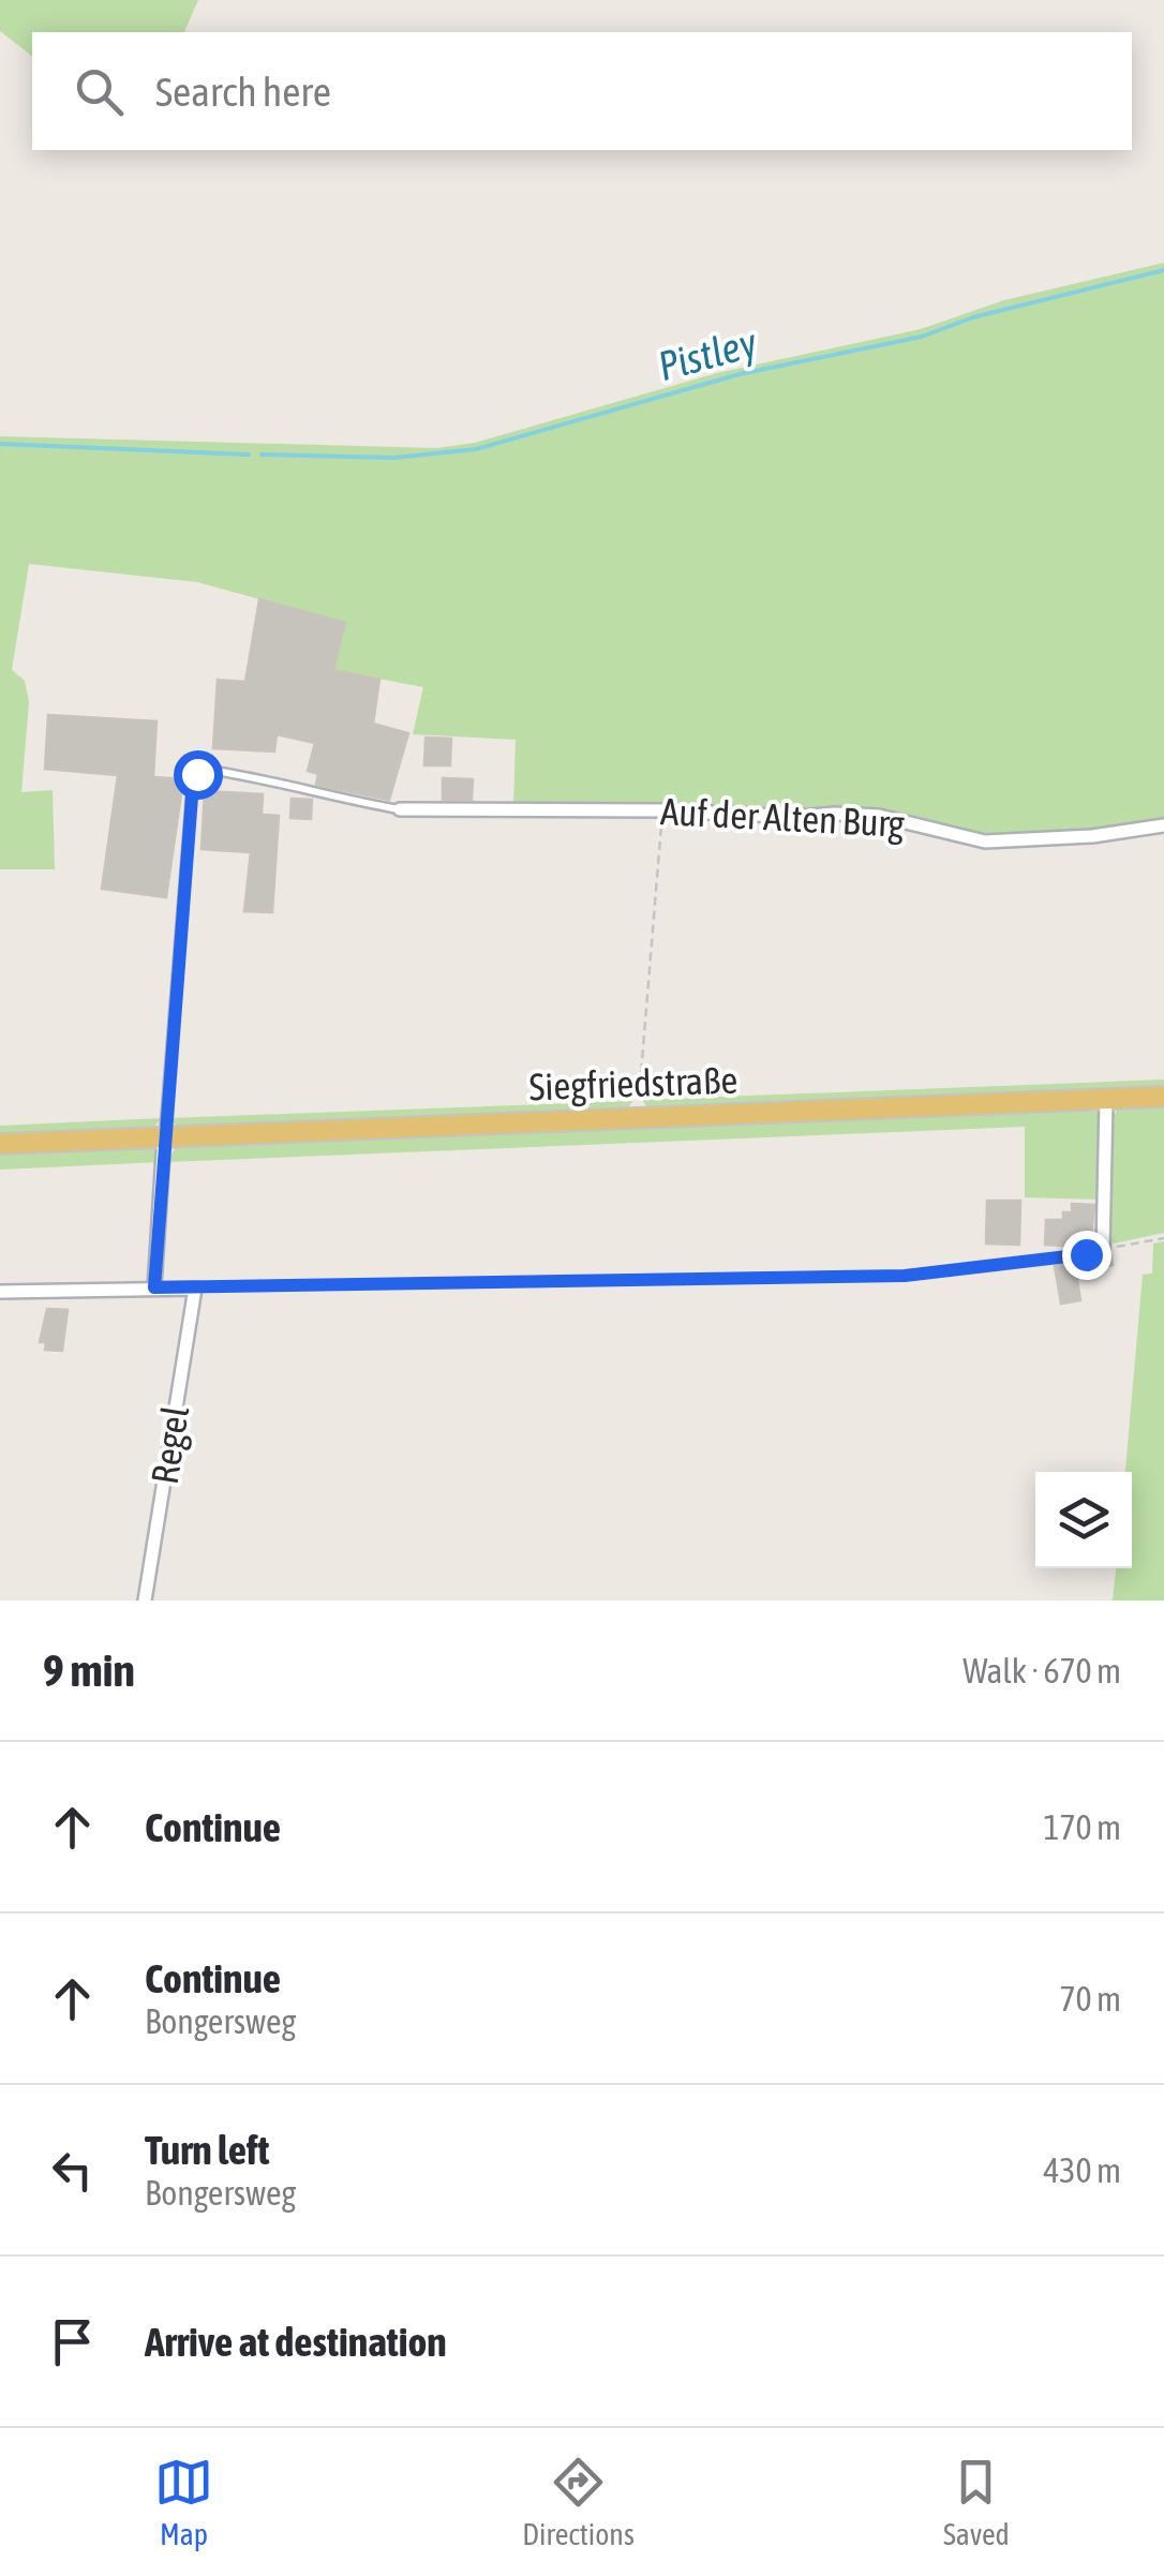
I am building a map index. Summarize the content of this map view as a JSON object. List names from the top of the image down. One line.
{"streets":{"main road":["Siegfriedstraße"],"street":["Auf der Alten Burg","Regel"]},"water":["Pistley"],"page":{"search":"Search here","heading":["9 min","Walk · 670 m"],"list":[["Continue","170 m"],["Continue","Bongersweg","70 m"],["Turn left","Bongersweg","430 m"],"Arrive at destination"],"nav":["Map","Directions","Saved"]}}
